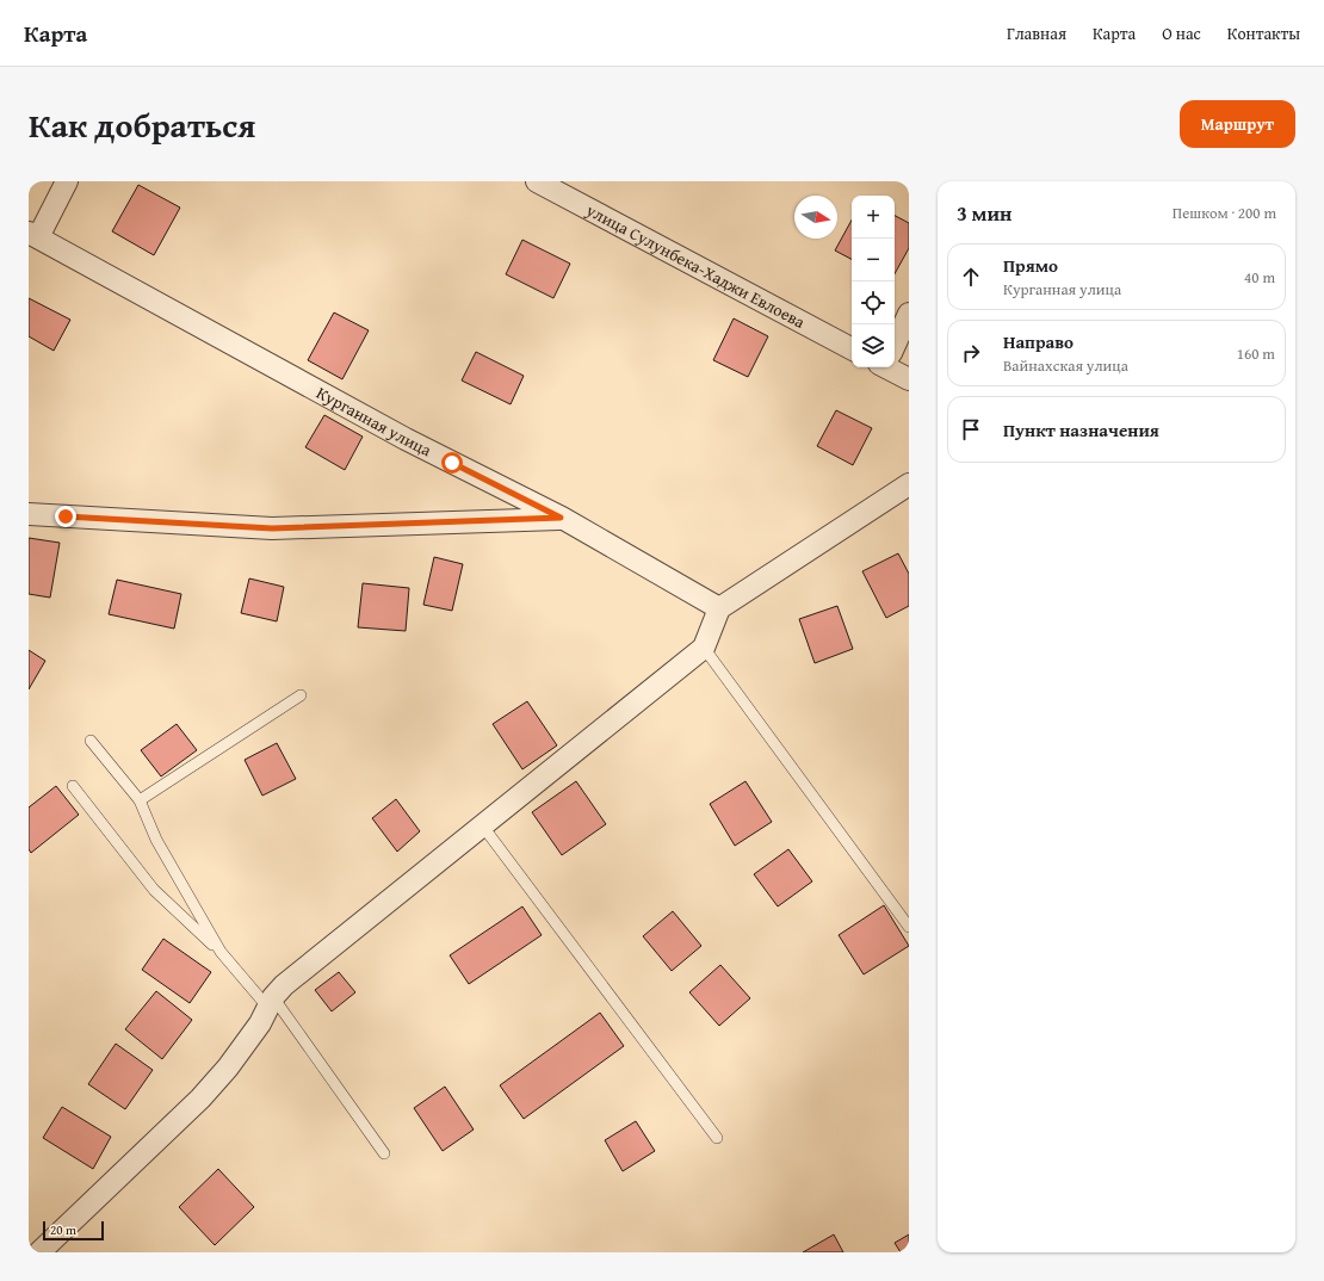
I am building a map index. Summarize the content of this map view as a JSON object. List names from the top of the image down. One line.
{"streets":{"street":["улица Сулунбека-Хаджи Евлоева","Курганная улица"]},"scale_bar":"20 m","north":"right","page":{"header":"Карта","nav":["Главная","Карта","О нас","Контакты"],"title":"Как добраться","buttons":"Маршрут","heading":["3 мин","Пешком · 200 m"],"map_buttons":["+","−"],"list":[["Прямо","Курганная улица","40 m"],["Направо","Вайнахская улица","160 m"],"Пункт назначения"],"scale":"20 m"}}
